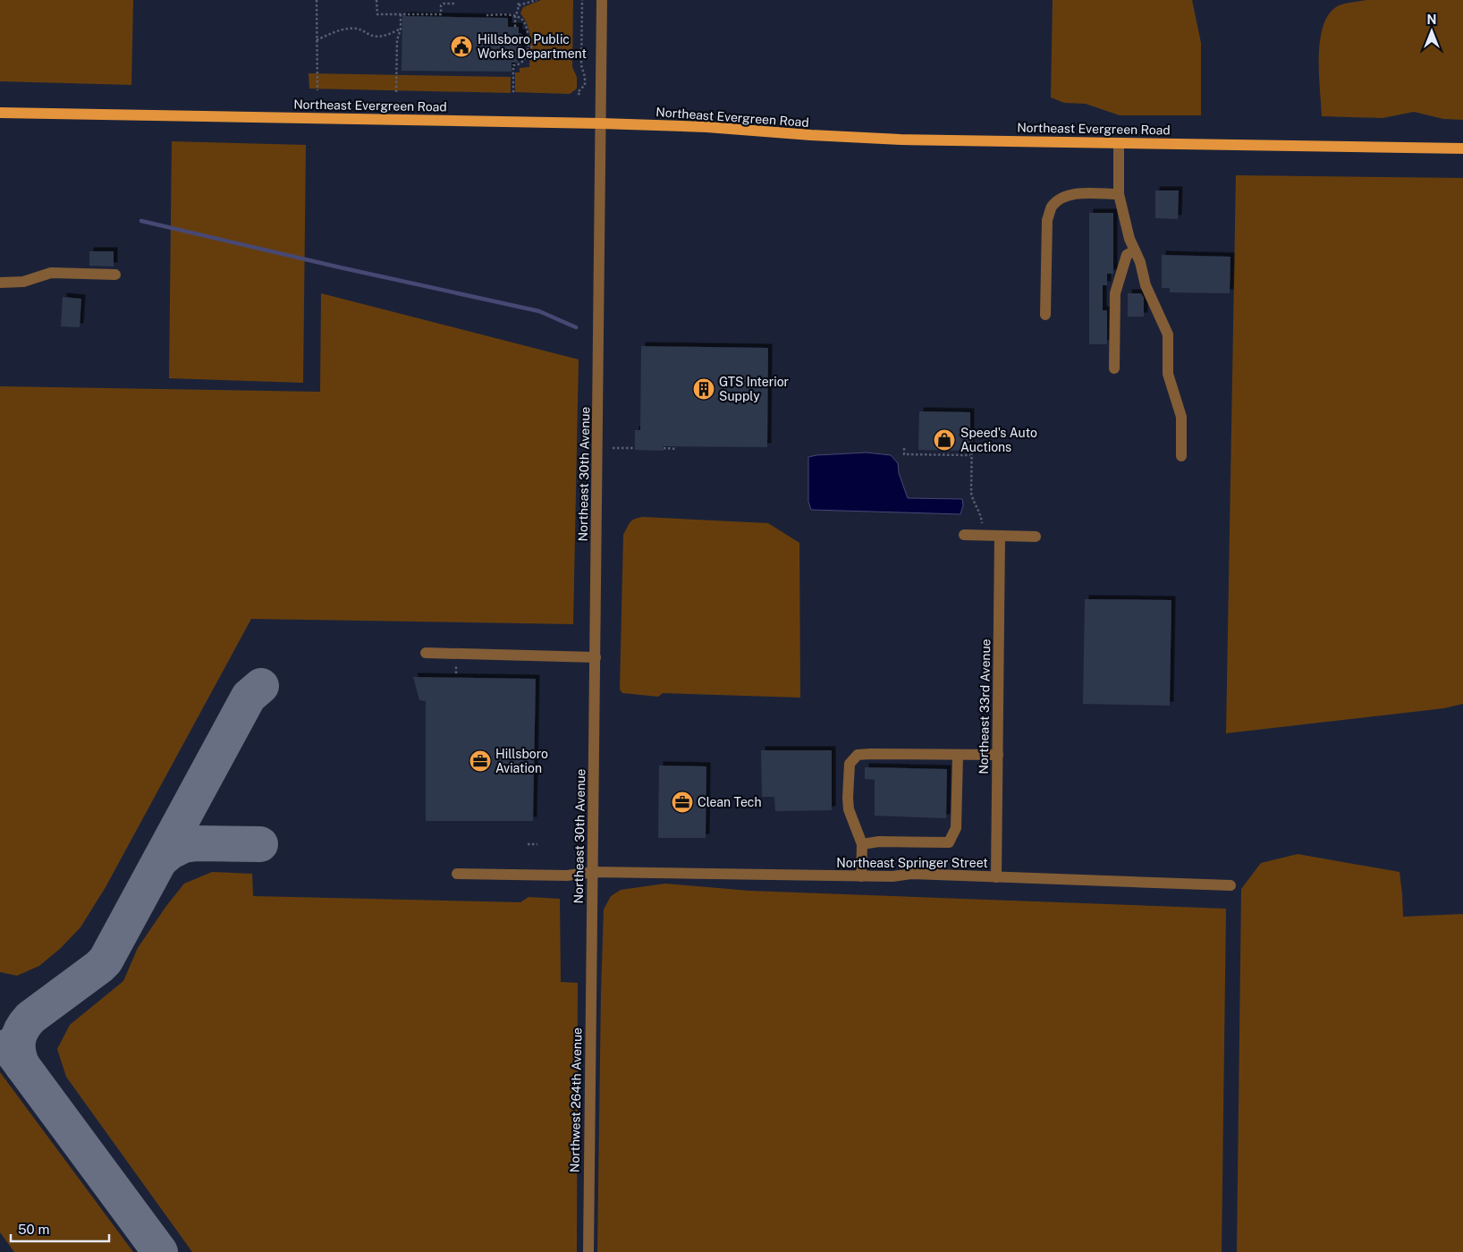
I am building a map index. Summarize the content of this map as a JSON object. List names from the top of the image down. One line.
{"streets":{"main road":["Northeast Evergreen Road"],"street":["Northeast 30th Avenue","Northeast 33rd Avenue","Northeast Springer Street","Northwest 264th Avenue"]},"crossings":[["Northeast Evergreen Road","Northeast 30th Avenue"],["Northeast 30th Avenue","Northeast Springer Street"],["Northeast 30th Avenue","Northwest 264th Avenue"],["Northeast 33rd Avenue","Northeast Springer Street"]],"places":{"public building":["Hillsboro Public Works Department"],"building":["GTS Interior Supply"],"shop":["Speed's Auto Auctions"],"office":["Hillsboro Aviation","Clean Tech"]},"scale_bar":"50 m","north":"top"}
